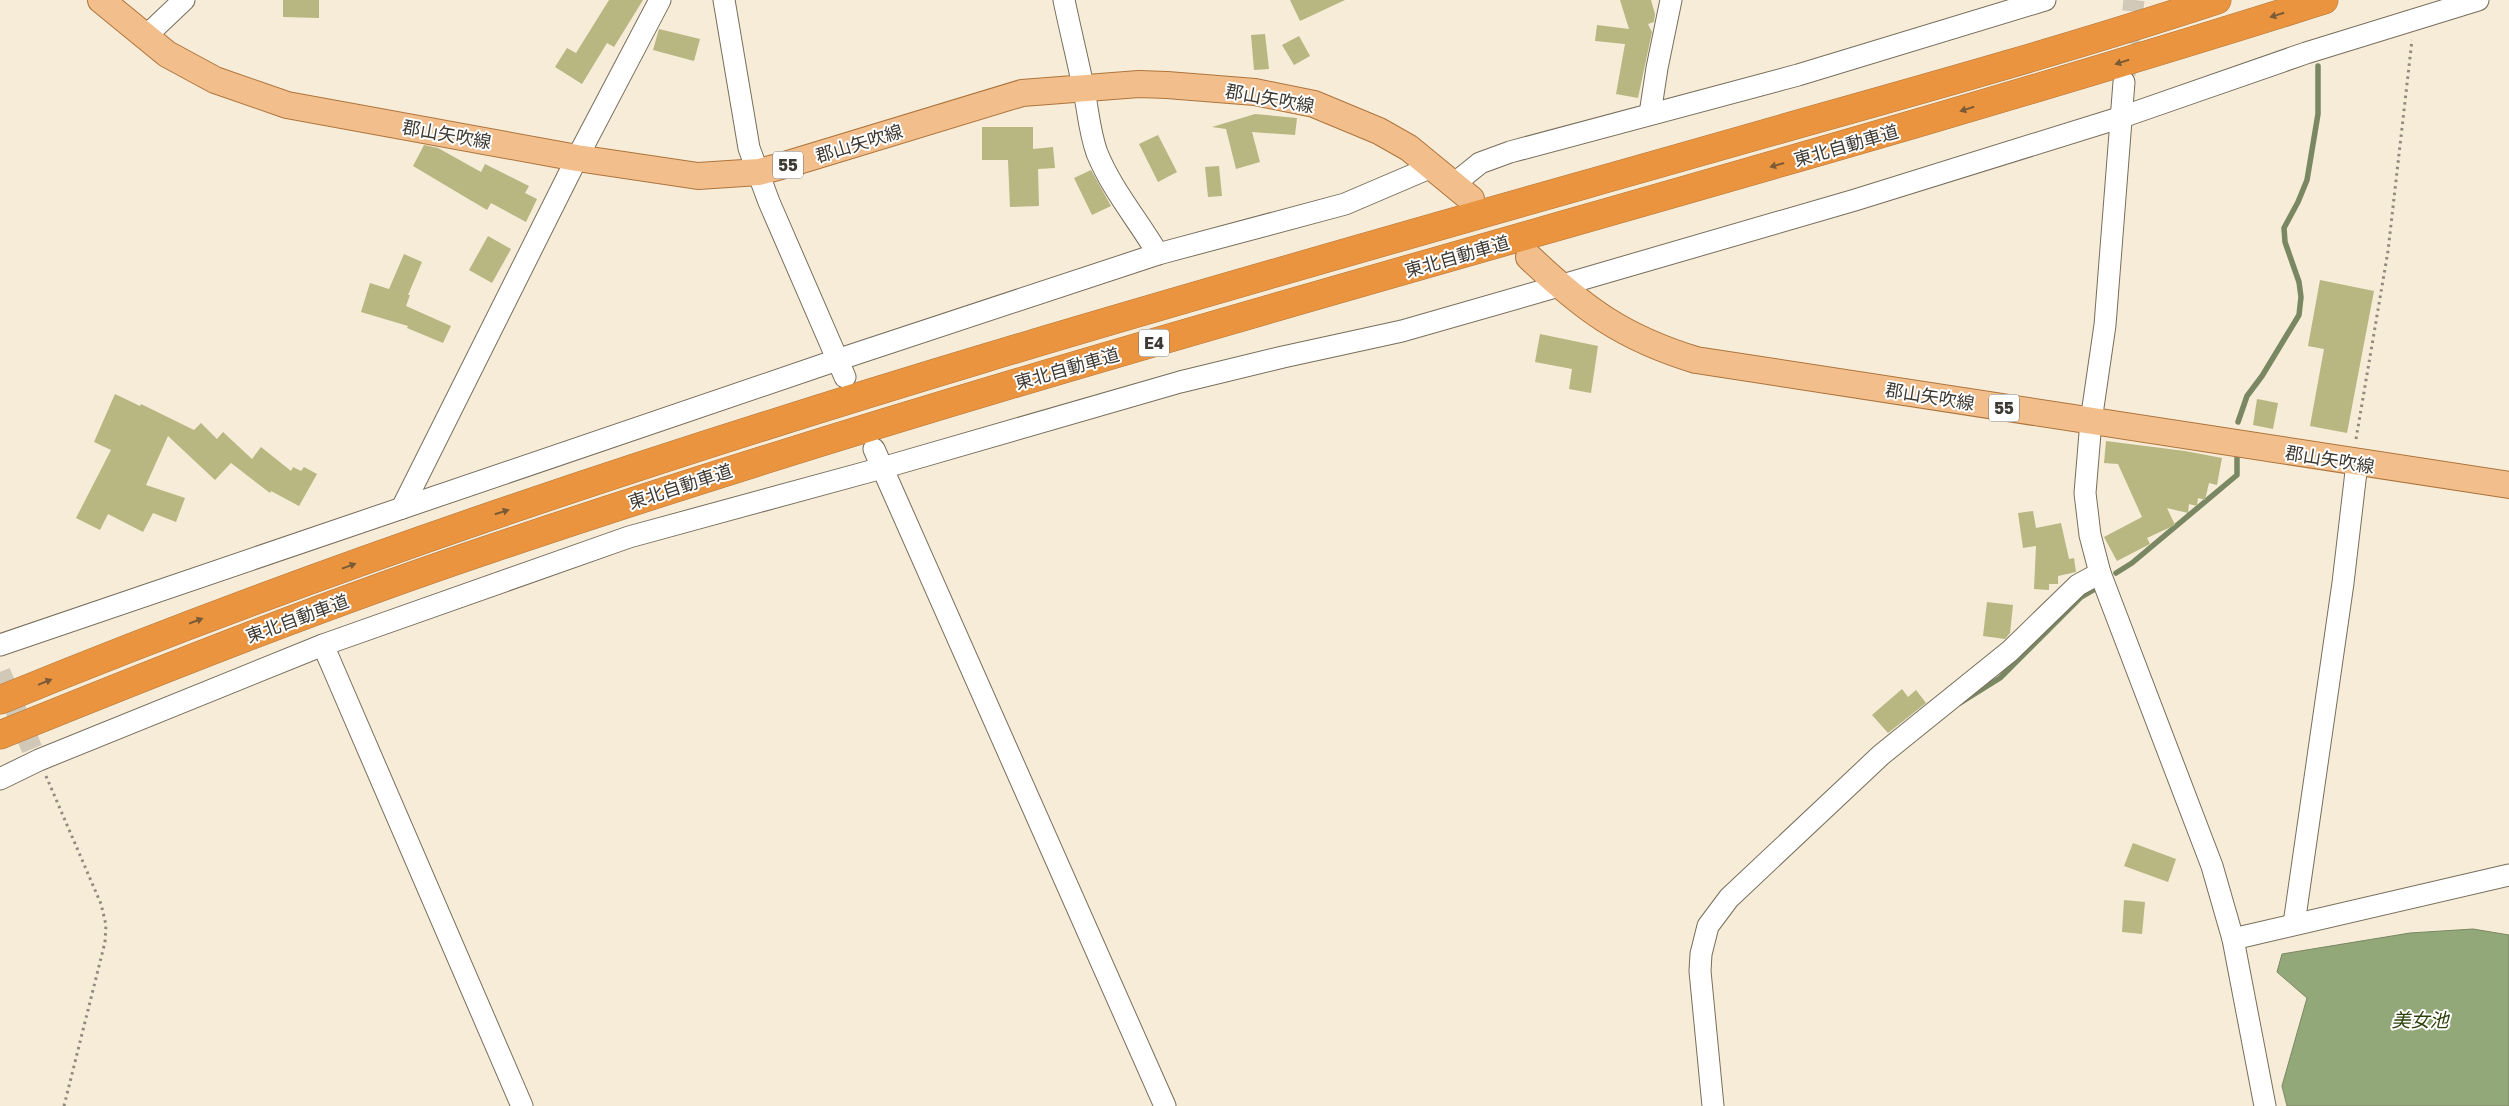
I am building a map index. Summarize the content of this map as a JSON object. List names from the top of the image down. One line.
{"streets":{"highway":["東北自動車道","E4"],"main road":["郡山矢吹線","55"]},"water":["美女池"]}
